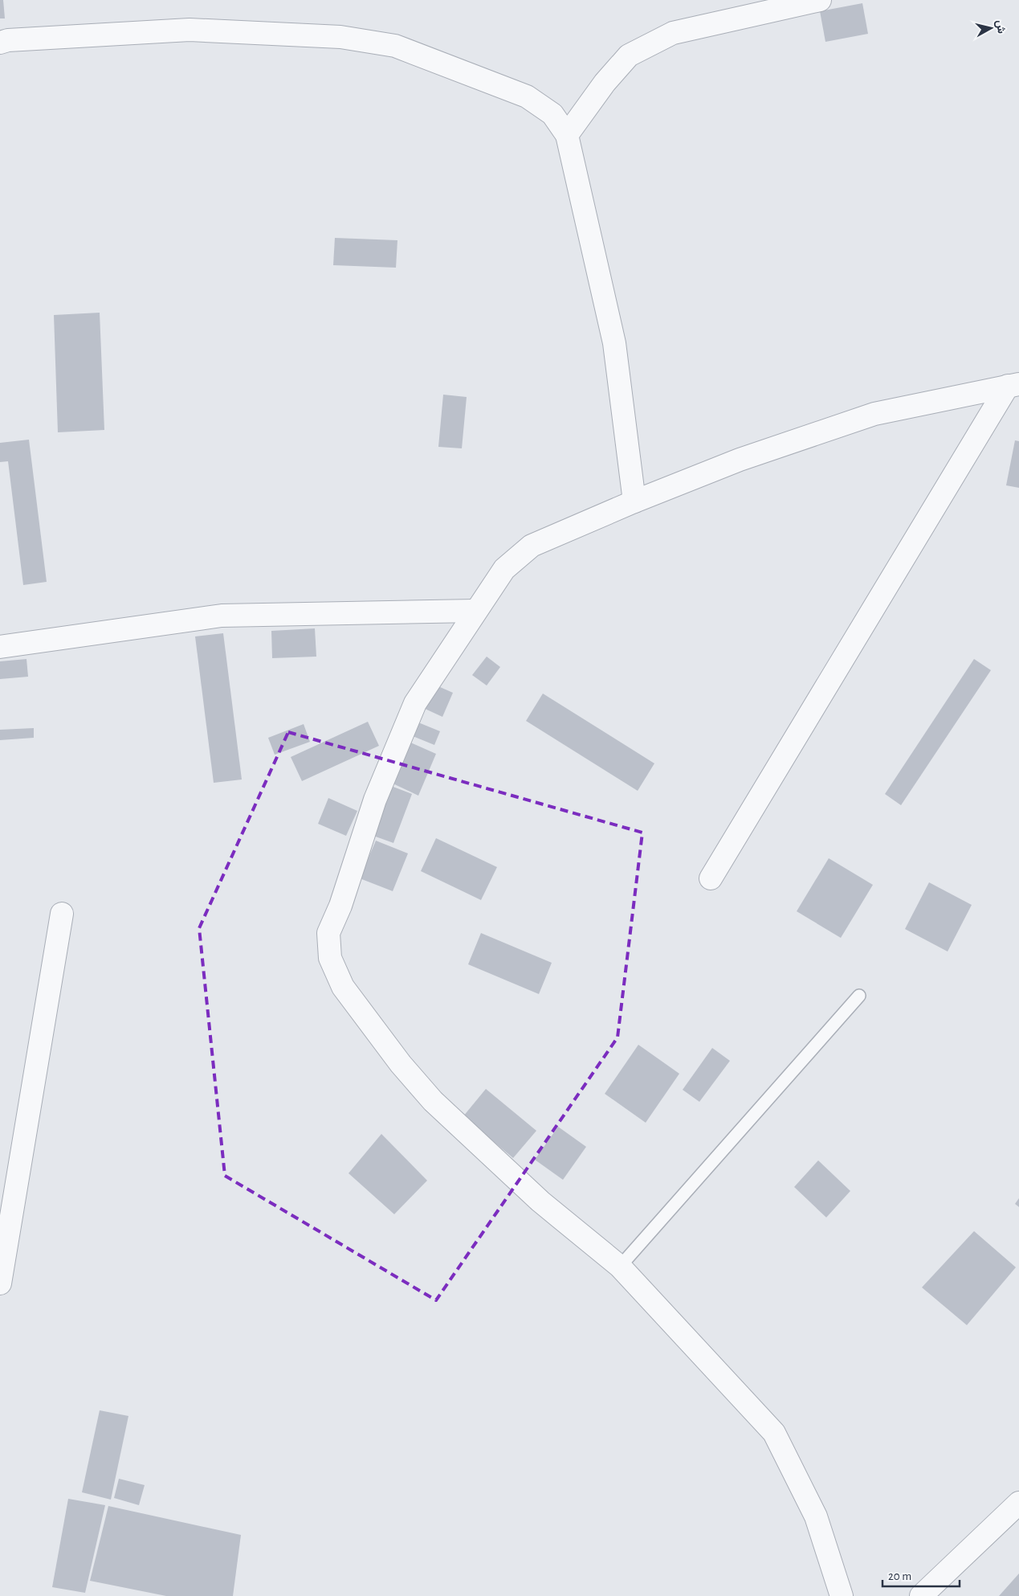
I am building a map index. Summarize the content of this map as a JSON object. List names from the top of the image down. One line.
{"scale_bar":"20 m","north":"right"}
